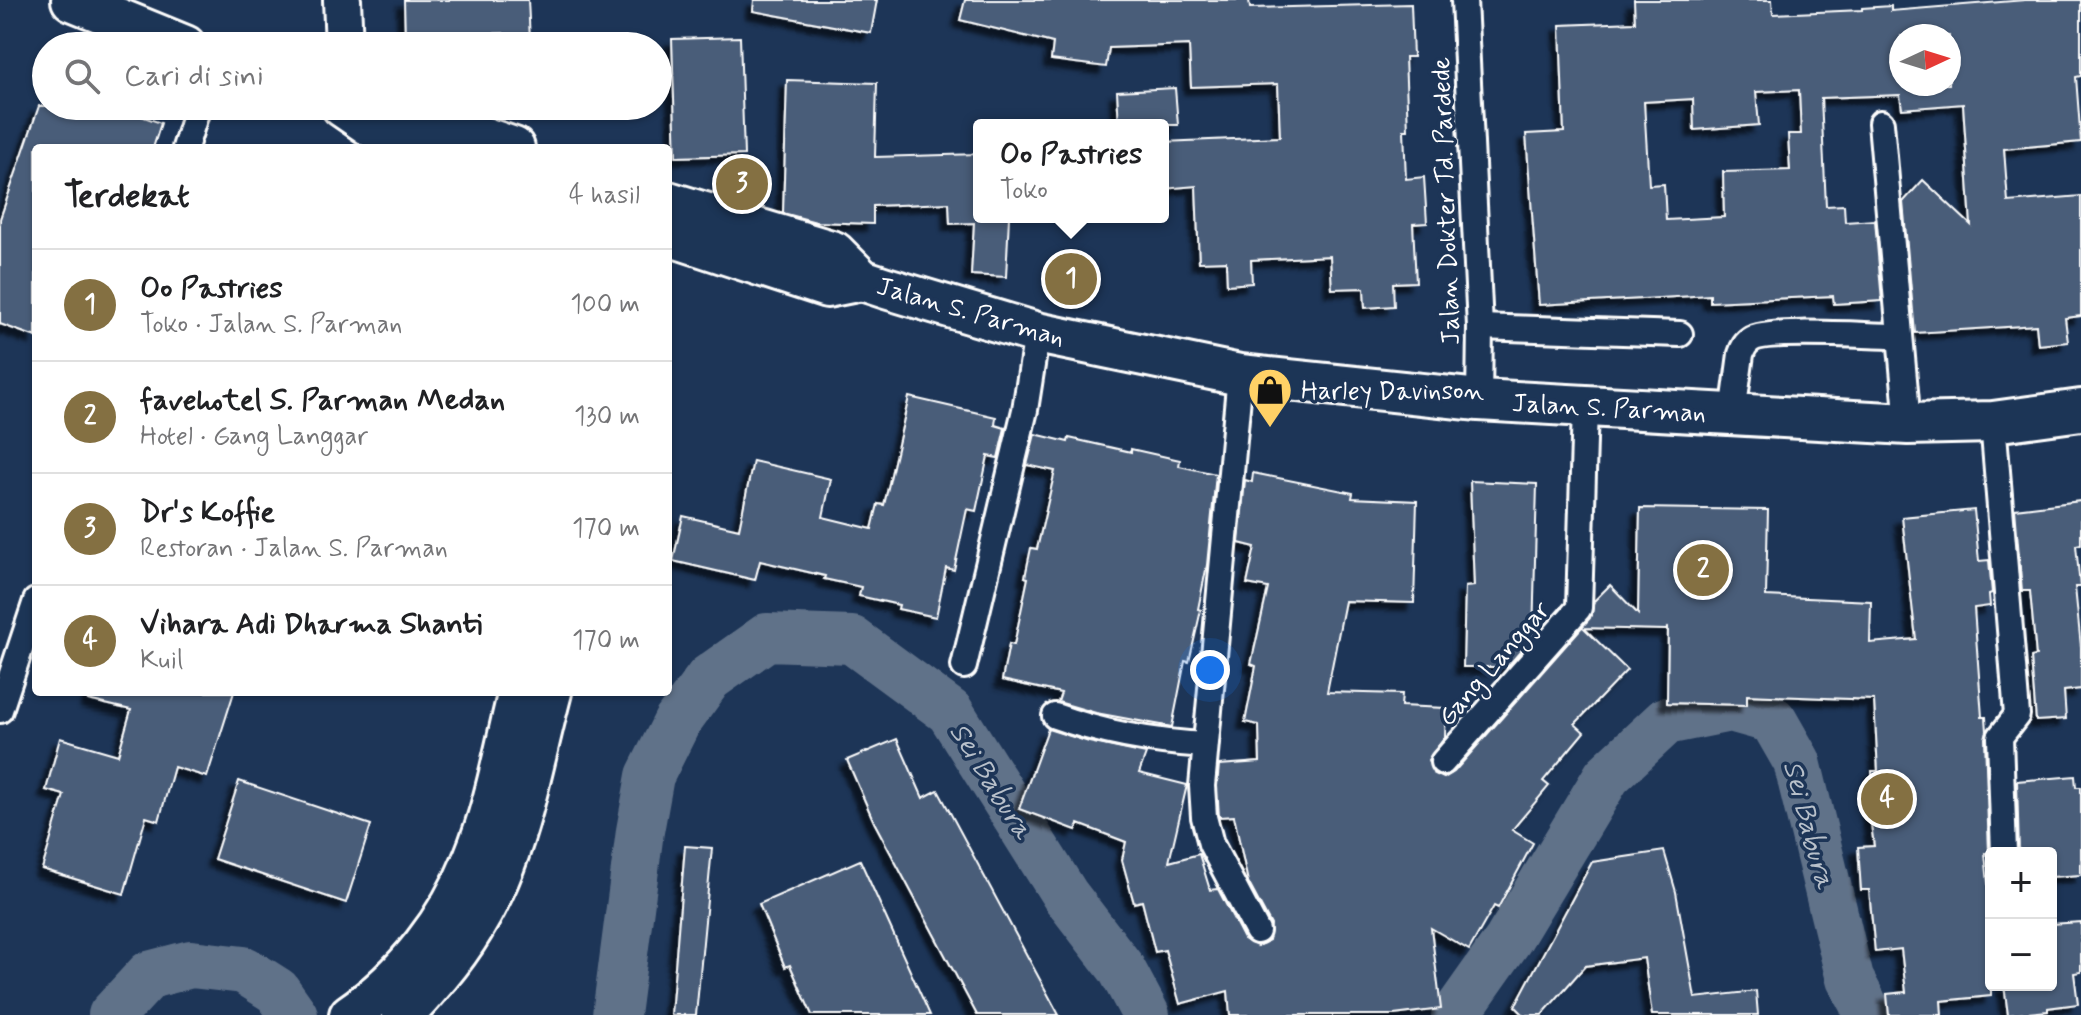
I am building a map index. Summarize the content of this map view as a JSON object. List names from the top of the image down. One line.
{"streets":{"main road":["Jalan S. Parman"],"street":["Jalan Dokter Td. Pardede","Gang Langgar"]},"crossings":[["Jalan Dokter Td. Pardede","Jalan S. Parman"],["Jalan S. Parman","Gang Langgar"]],"water":["Sei Babura"],"places":{"shop":["Harley Davinson"]},"north":"right","page":{"search":"Cari di sini","popup":["Oo Pastries","Toko"],"heading":["Terdekat","4 hasil"],"pins":["3","1","2","4"],"list":[{"mark":"1","name":"Oo Pastries","note":"Toko · Jalan S. Parman","value":"100 m"},{"mark":"2","name":"favehotel S. Parman Medan","note":"Hotel · Gang Langgar","value":"130 m"},{"mark":"3","name":"Dr's Koffie","note":"Restoran · Jalan S. Parman","value":"170 m"},{"mark":"4","name":"Vihara Adi Dharma Shanti","note":"Kuil","value":"170 m"}],"map_buttons":["+","−"]}}
